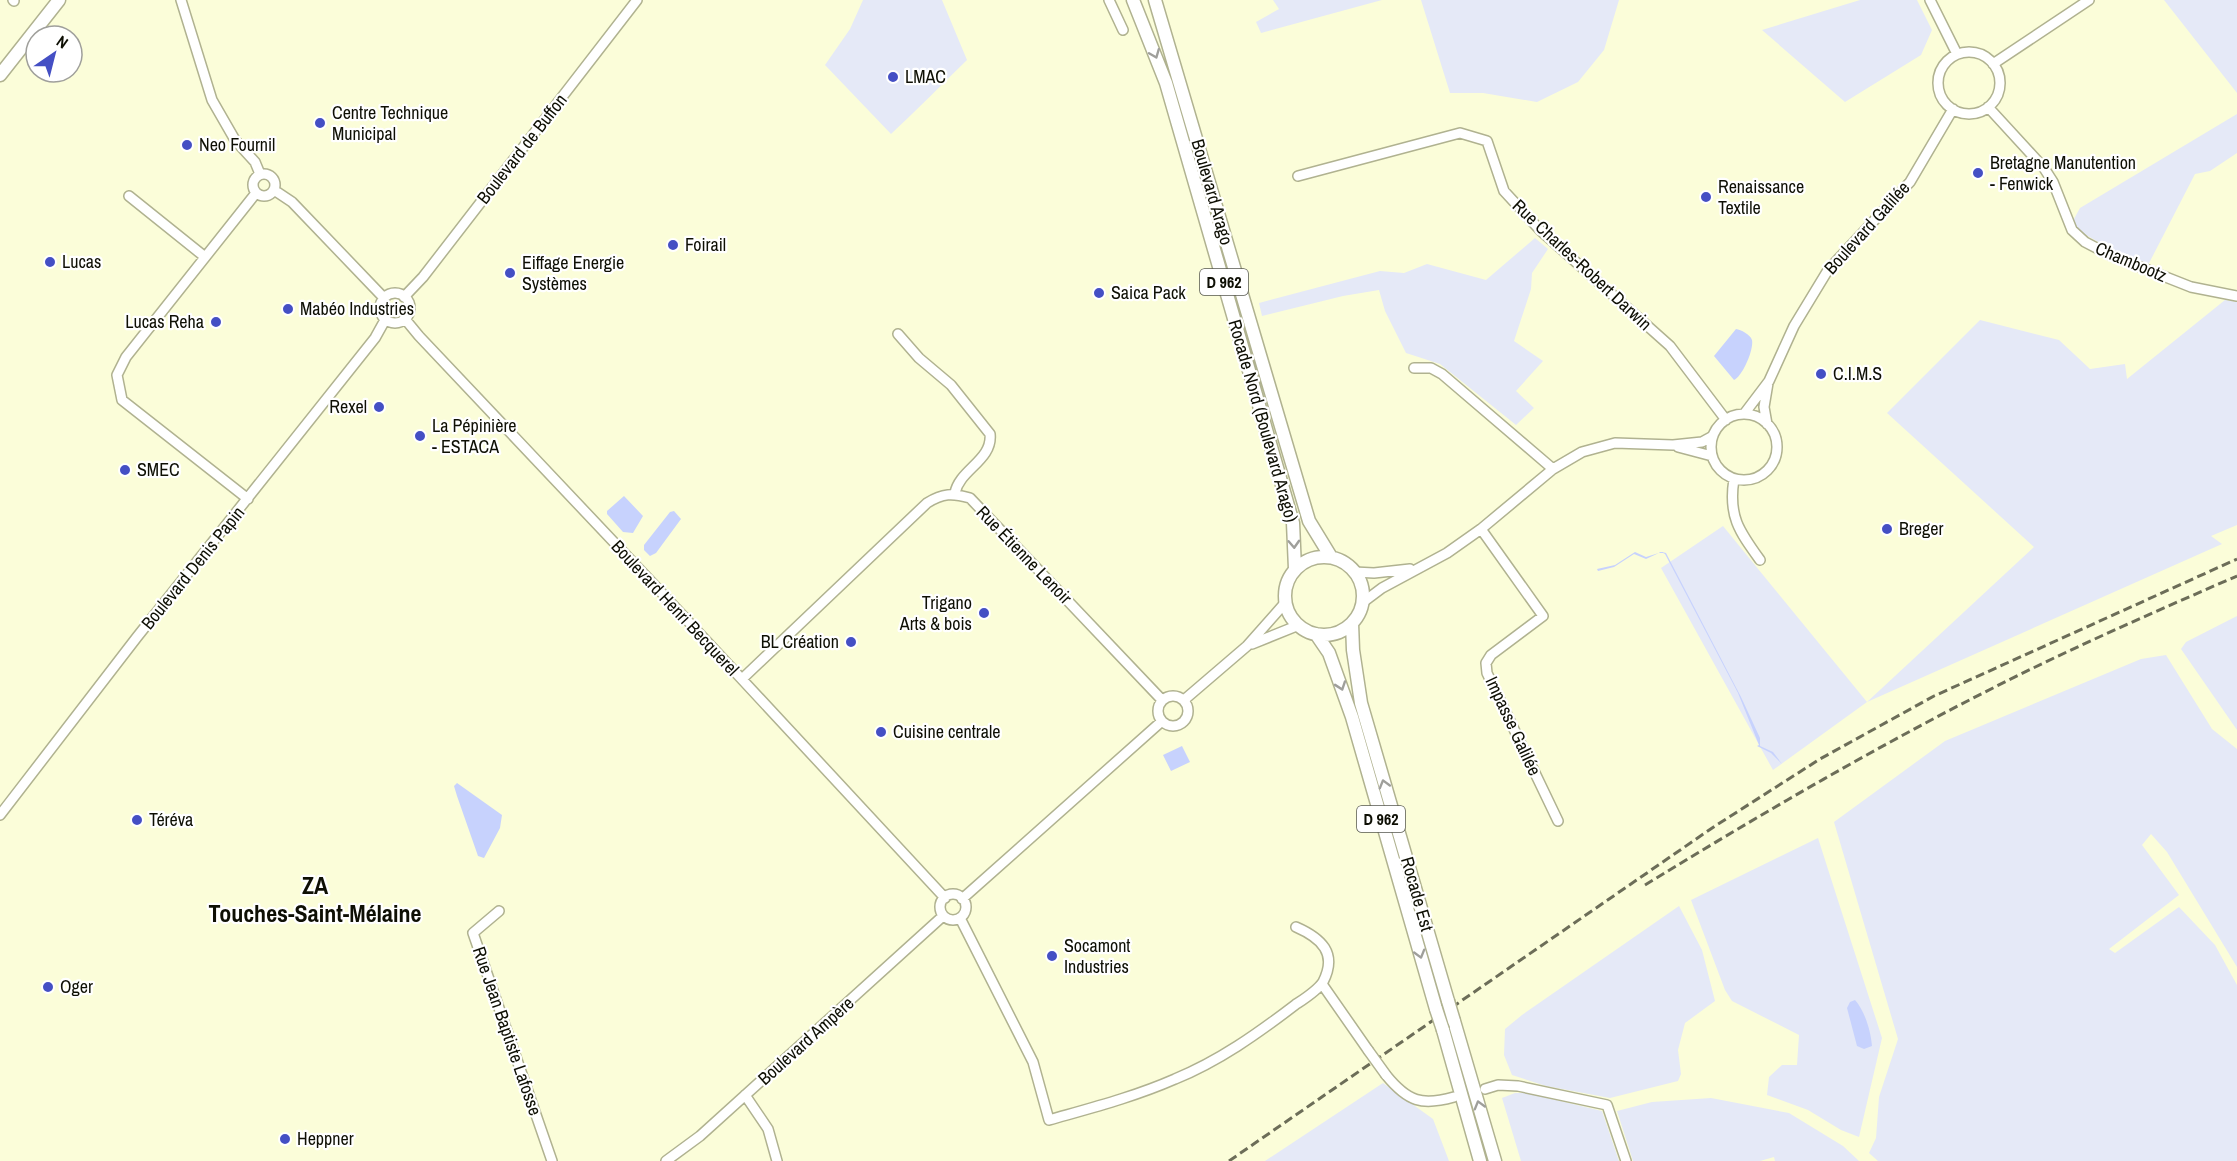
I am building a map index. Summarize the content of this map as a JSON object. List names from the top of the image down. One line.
{"streets":{"main road":["Boulevard Arago","D 962","Rocade Nord (Boulevard Arago)","Rocade Est"],"street":["Boulevard de Buffon","Boulevard Galilée","Chambootz","Rue Charles-Robert Darwin","Rue Étienne Lenoir","Boulevard Denis Papin","Boulevard Henri Becquerel","Impasse Galilée","Rue Jean Baptiste Lafosse","Boulevard Ampère"]},"crossings":[["Boulevard de Buffon","Boulevard Denis Papin"],["Boulevard de Buffon","Boulevard Henri Becquerel"],["Boulevard Arago","D 962"],["Boulevard Arago","Rocade Nord (Boulevard Arago)"],["Boulevard Arago","Rocade Est"],["Boulevard Galilée","Chambootz"],["Boulevard Galilée","Rue Charles-Robert Darwin"],["D 962","Rocade Nord (Boulevard Arago)"],["D 962","Rocade Est"],["Rocade Nord (Boulevard Arago)","Rocade Est"],["Boulevard Denis Papin","Boulevard Henri Becquerel"],["Boulevard Henri Becquerel","Boulevard Ampère"]],"one_way":["Rocade Nord (Boulevard Arago)"],"districts":["ZA Touches-Saint-Mélaine"],"places":["LMAC","Centre Technique Municipal","Neo Fournil","Bretagne Manutention - Fenwick","Renaissance Textile","Foirail","Lucas","Eiffage Energie Systèmes","Saica Pack","Mabéo Industries","Lucas Reha","C.I.M.S","Rexel","La Pépinière - ESTACA","SMEC","Breger","Trigano Arts & bois","BL Création","Cuisine centrale","Téréva","Socamont Industries","Oger","Heppner"],"north":"top right"}
